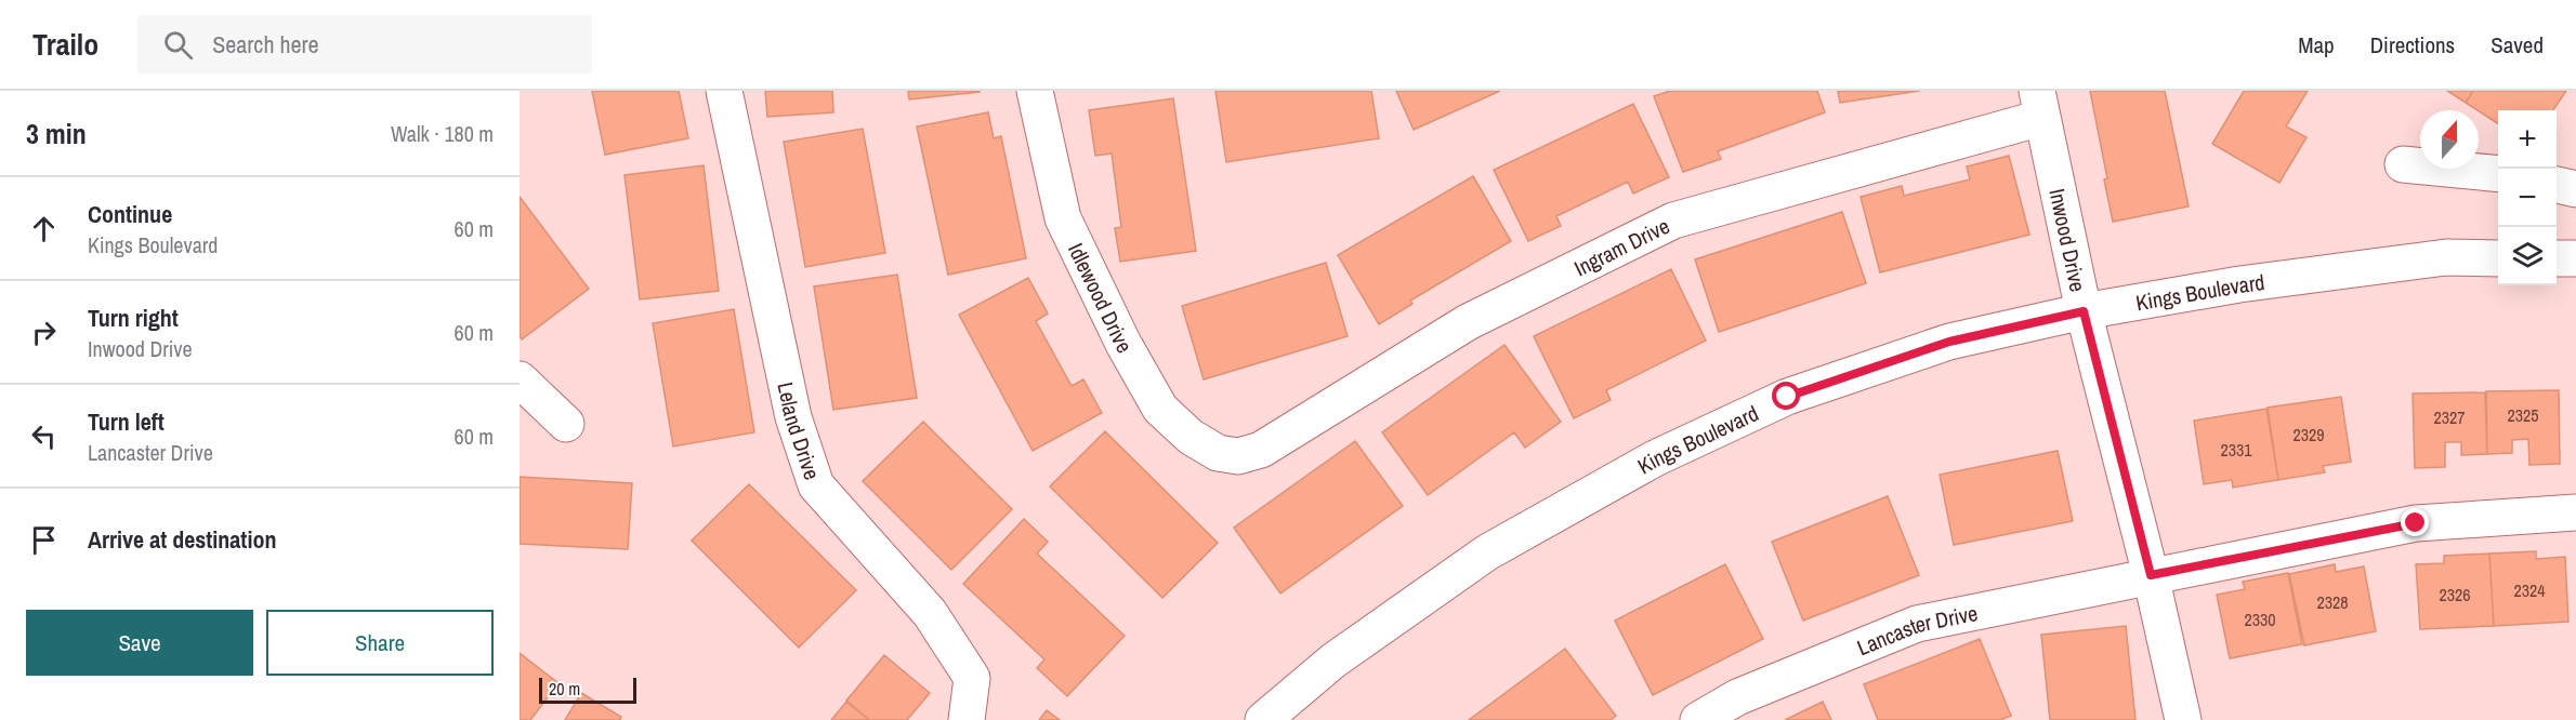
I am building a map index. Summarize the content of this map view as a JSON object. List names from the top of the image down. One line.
{"streets":{"street":["Inwood Drive","Ingram Drive","Kings Boulevard","Idlewood Drive","Leland Drive","Lancaster Drive"]},"crossings":[["Inwood Drive","Ingram Drive"],["Inwood Drive","Kings Boulevard"],["Inwood Drive","Lancaster Drive"],["Ingram Drive","Idlewood Drive"]],"house_numbers":["2325","2327","2329","2331","2324","2326","2328","2330"],"scale_bar":"20 m","north":"top","page":{"header":"Trailo","search":"Search here","nav":["Map","Directions","Saved"],"heading":["3 min","Walk · 180 m"],"map_buttons":["+","−"],"list":[["Continue","Kings Boulevard","60 m"],["Turn right","Inwood Drive","60 m"],["Turn left","Lancaster Drive","60 m"],"Arrive at destination"],"buttons":["Save","Share"],"scale":"20 m"}}
